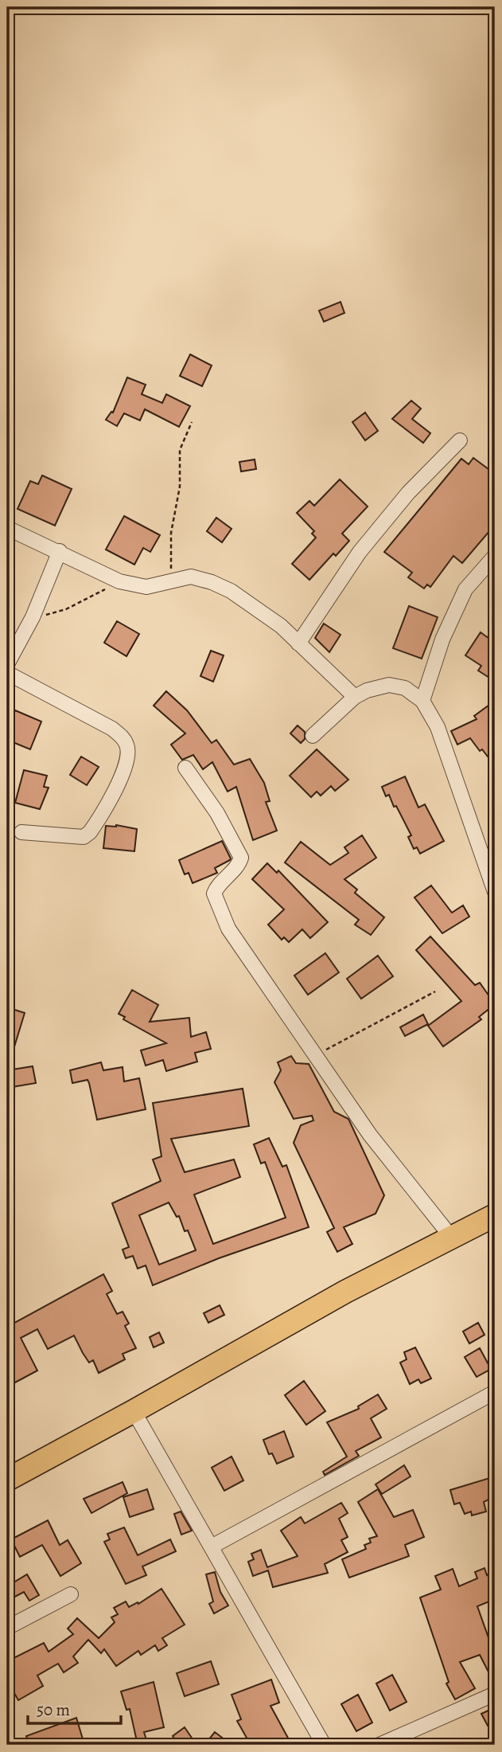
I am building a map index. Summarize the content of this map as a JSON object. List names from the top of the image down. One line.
{"scale_bar":"50 m"}
